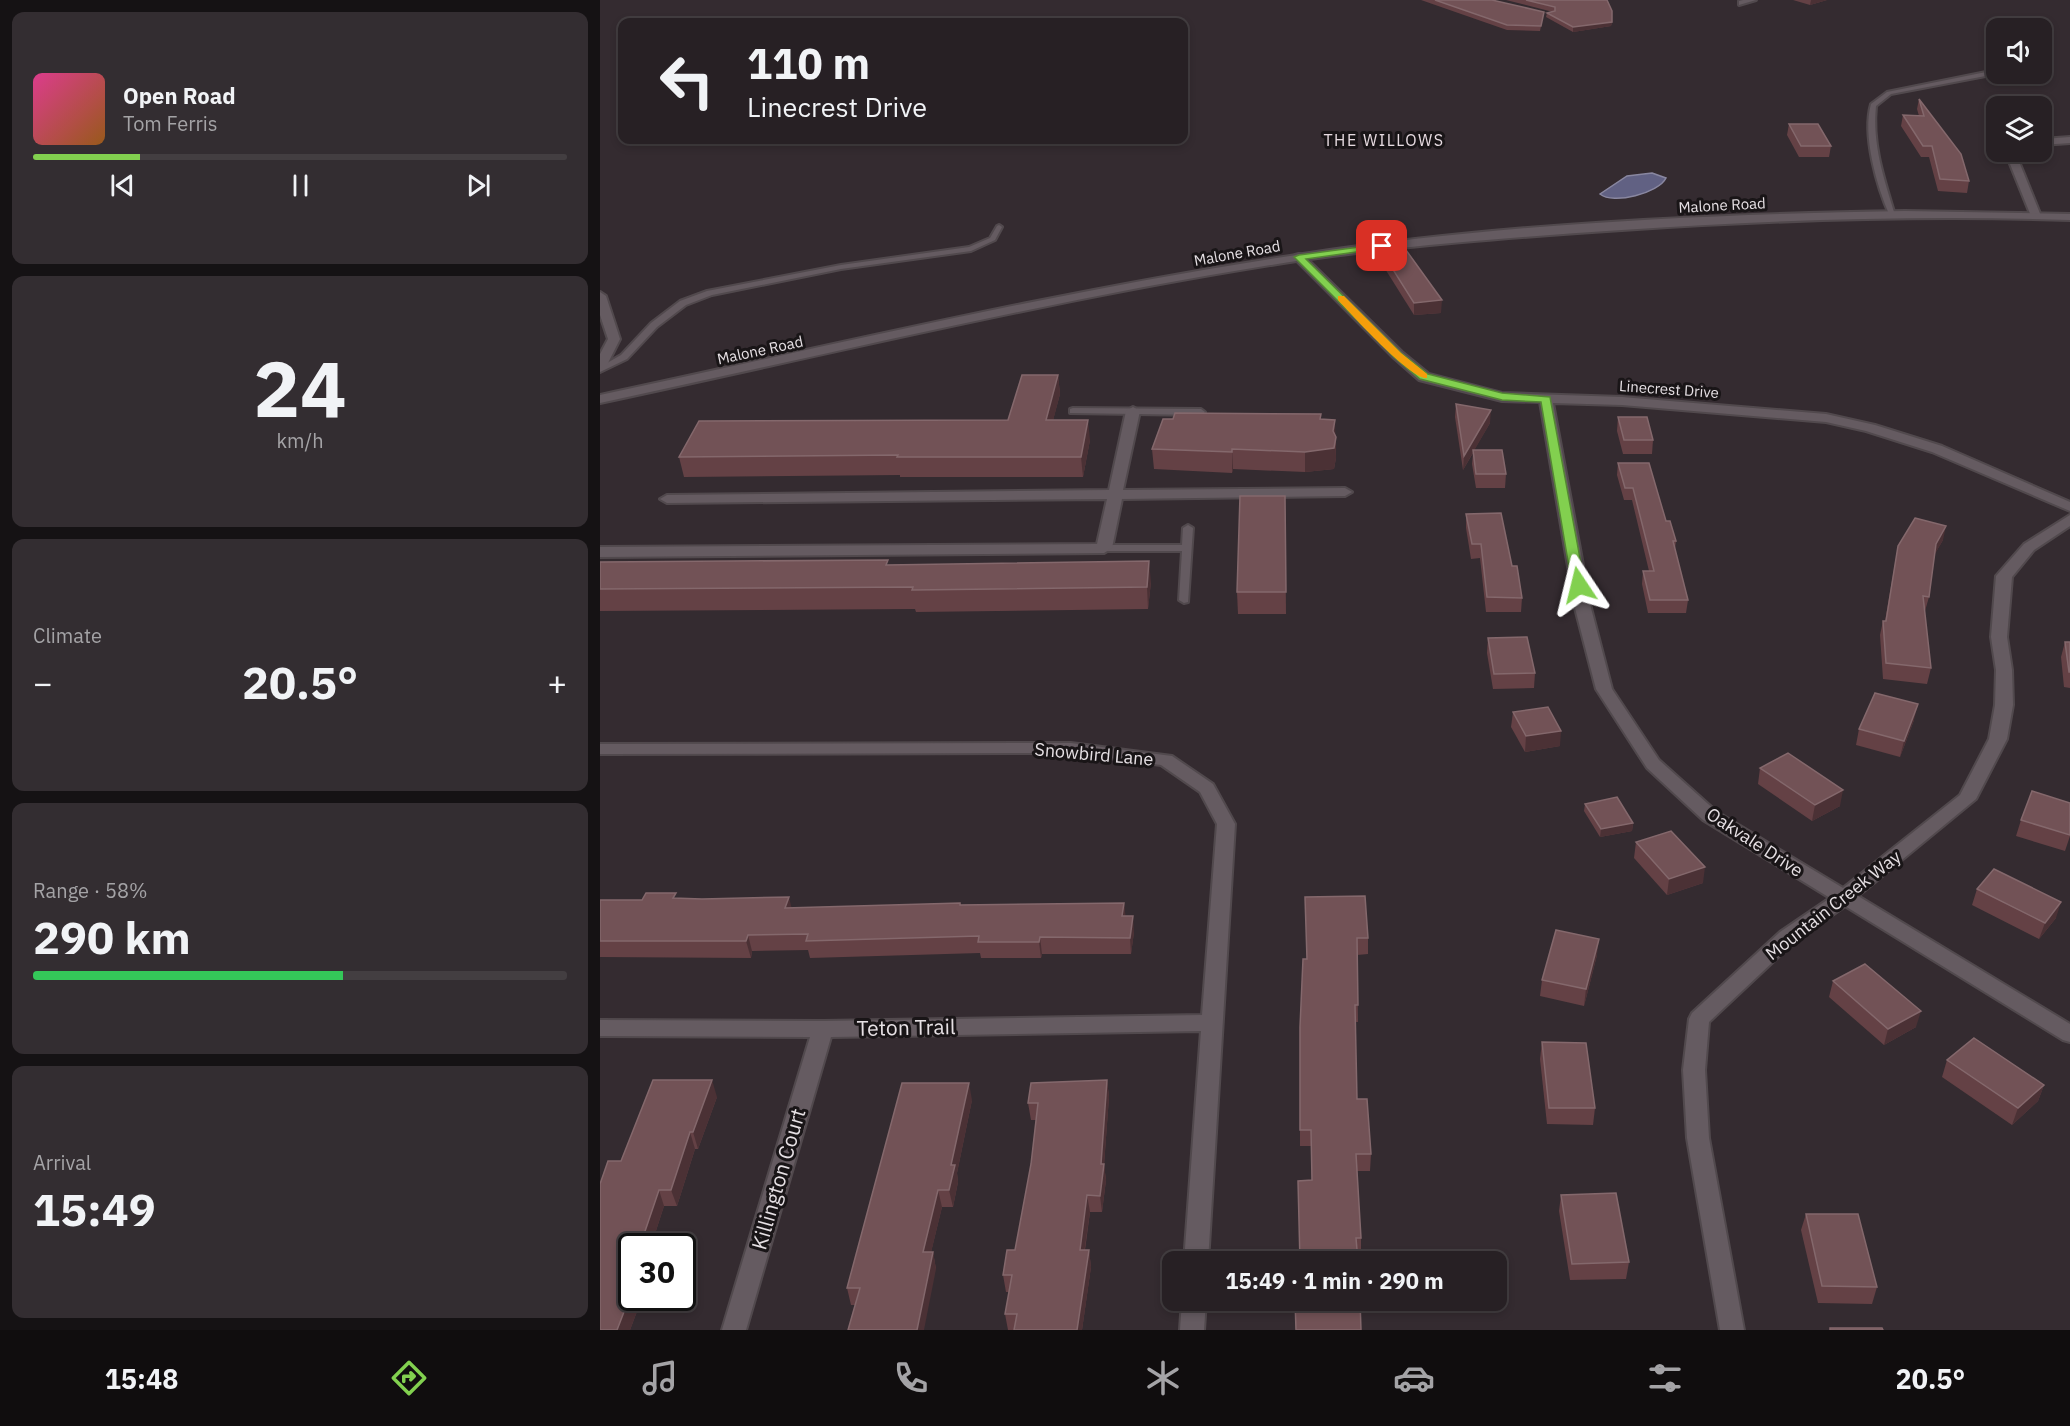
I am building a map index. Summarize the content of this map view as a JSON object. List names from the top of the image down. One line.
{"streets":{"street":["Malone Road","Linecrest Drive","Snowbird Lane","Oakvale Drive","Mountain Creek Way","Teton Trail","Killington Court"]},"crossings":[["Malone Road","Linecrest Drive"],["Linecrest Drive","Oakvale Drive"],["Snowbird Lane","Teton Trail"],["Oakvale Drive","Mountain Creek Way"],["Teton Trail","Killington Court"]],"districts":["THE WILLOWS"],"page":{"turn":["110 m","Linecrest Drive"],"song":["Open Road","Tom Ferris"],"tile":[["24","km/h"],"Climate",["Range · 58%","290 km"],["Arrival","15:49"]],"heat":["−","20.5°","+"],"limit":"30","trip":"15:49 · 1 min · 290 m","tabs":["15:48","20.5°"]}}
